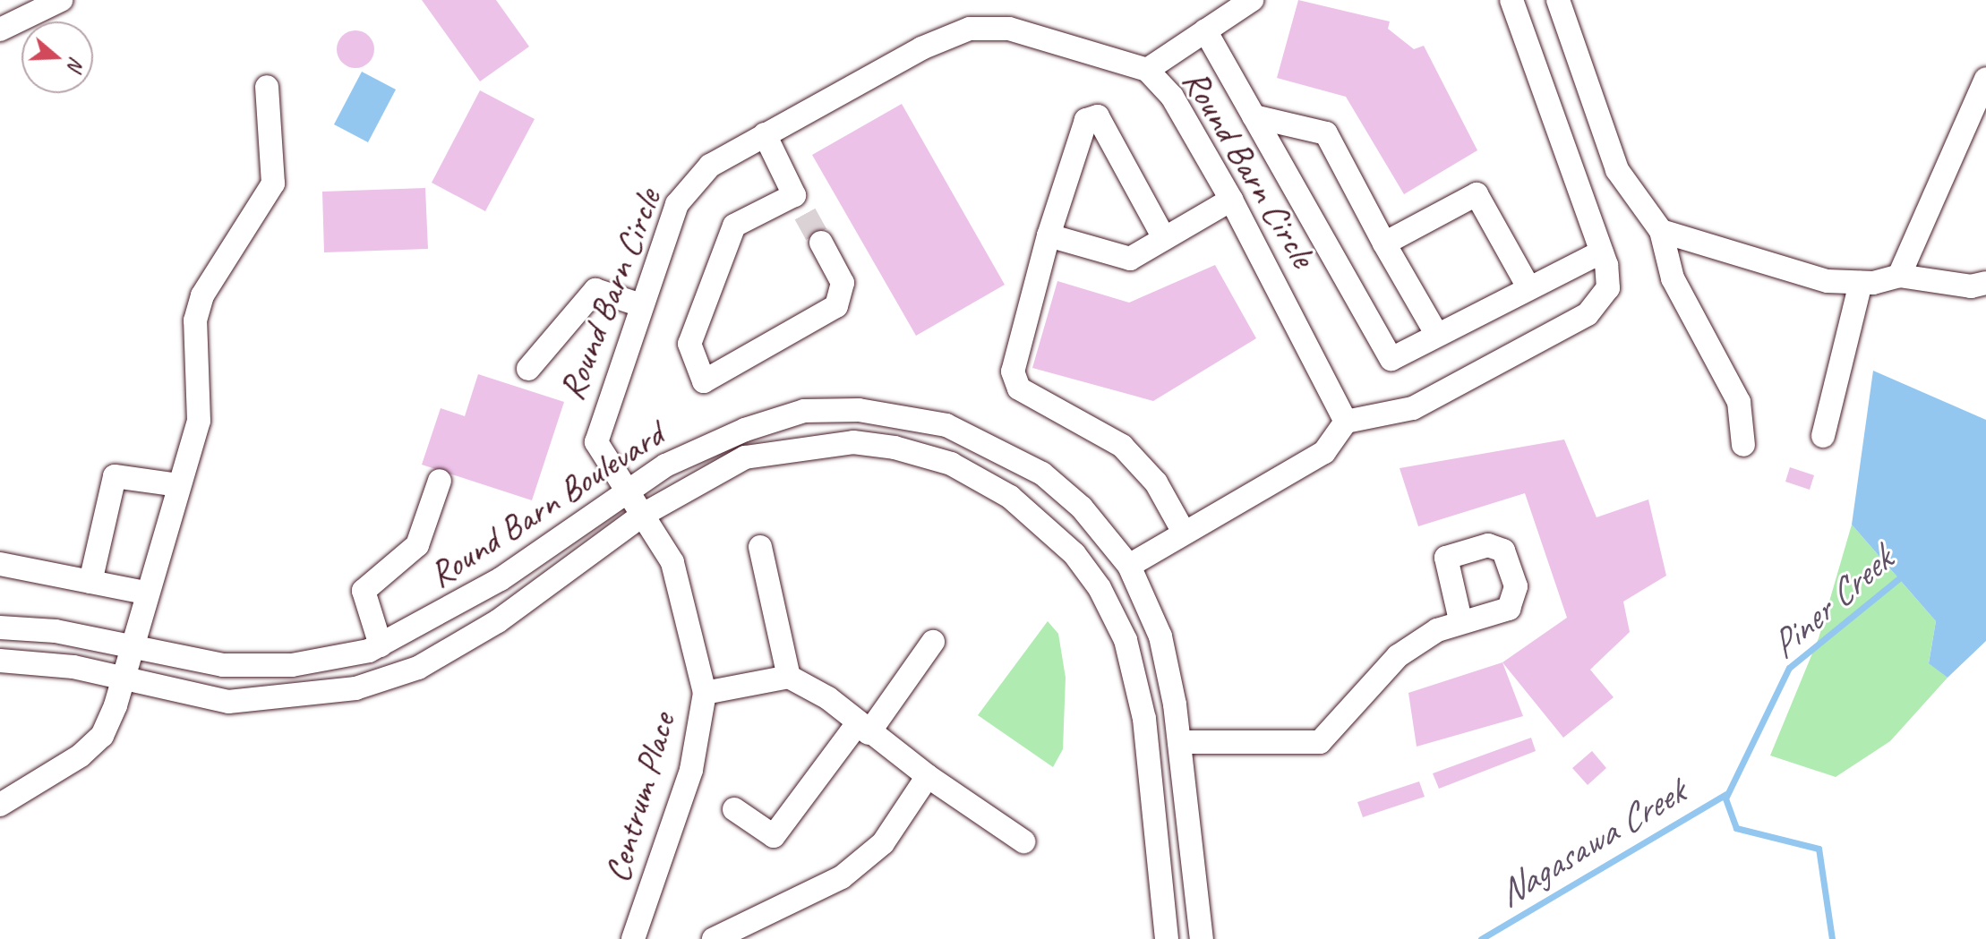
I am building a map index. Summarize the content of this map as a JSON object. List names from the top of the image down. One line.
{"streets":{"street":["Round Barn Circle","Round Barn Boulevard","Centrum Place"]},"crossings":[["Round Barn Circle","Round Barn Boulevard"],["Round Barn Circle","Centrum Place"],["Round Barn Boulevard","Centrum Place"]],"water":["Piner Creek","Nagasawa Creek"],"north":"right"}
